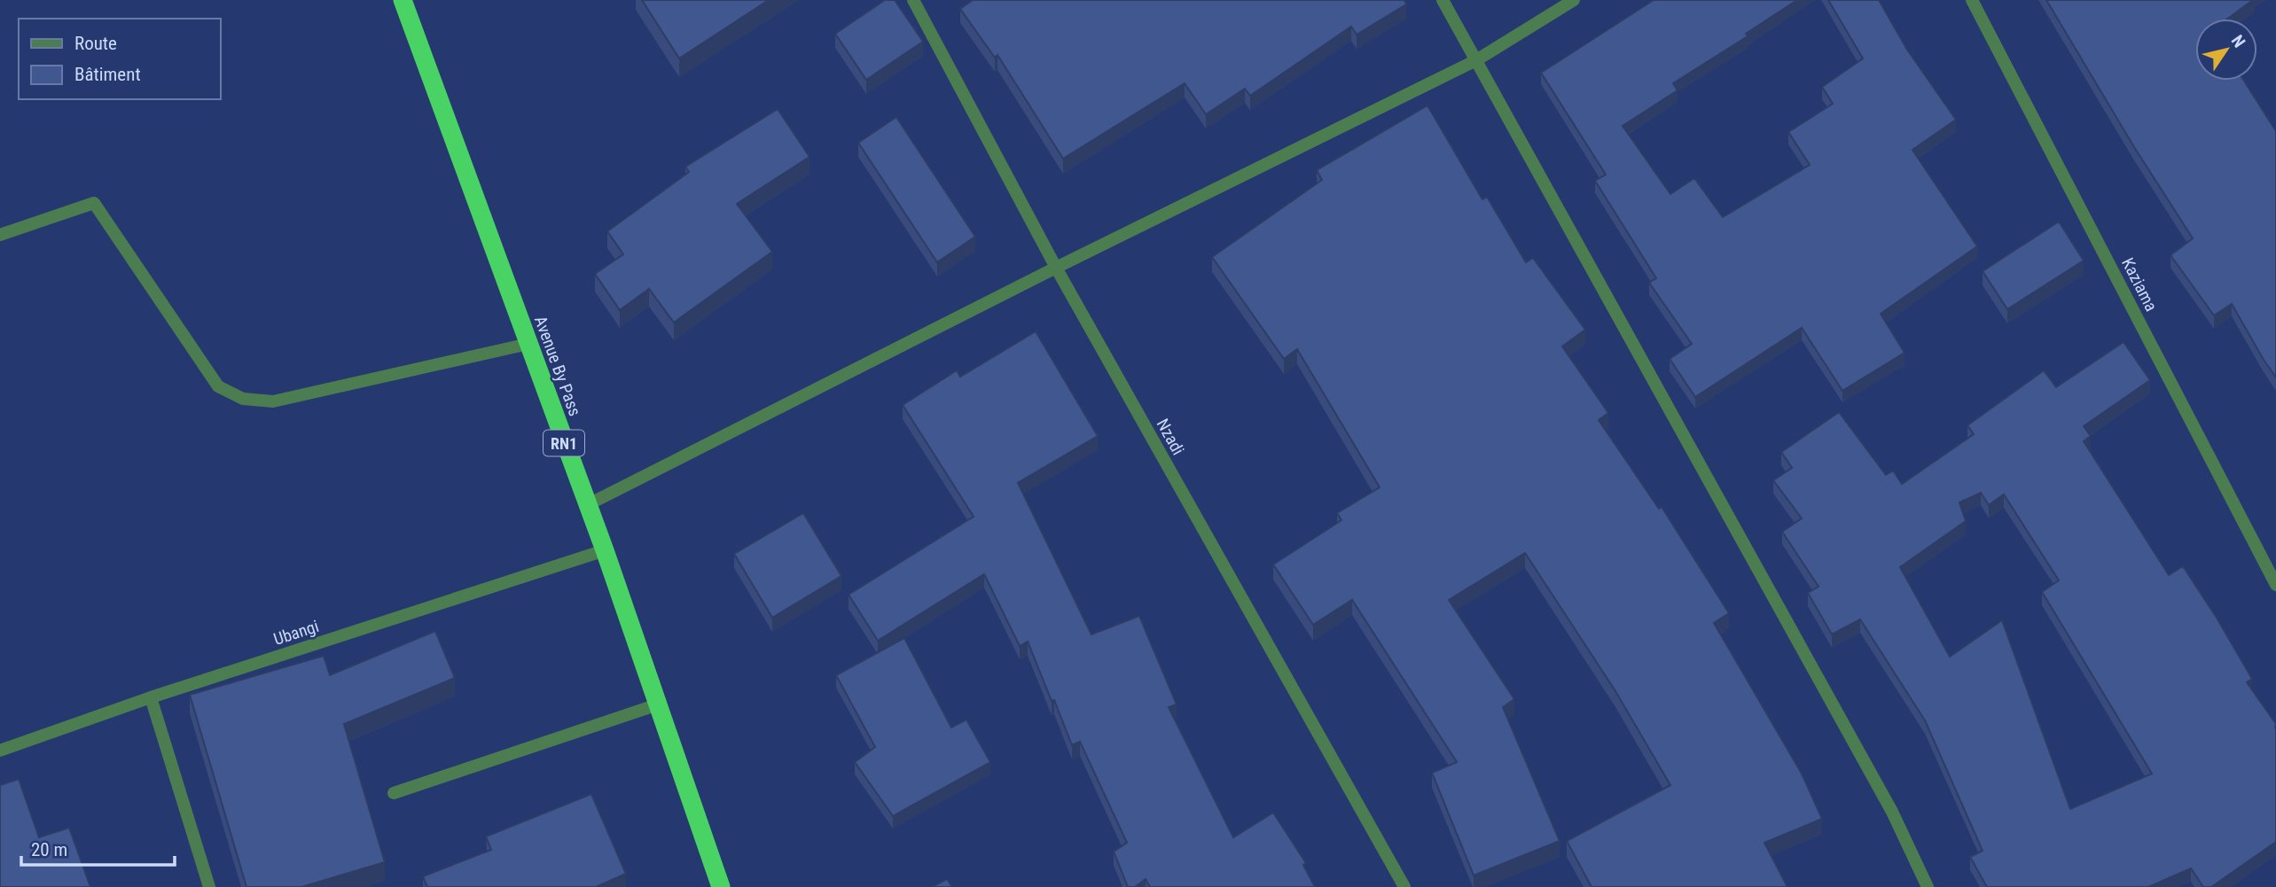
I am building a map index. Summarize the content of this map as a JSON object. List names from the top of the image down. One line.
{"streets":{"highway":["Avenue By Pass","RN1"],"street":["Kaziama","Nzadi","Ubangi"]},"crossings":[["Avenue By Pass","Ubangi"]],"legend":["Route","Bâtiment"],"scale_bar":"20 m","north":"top right"}
